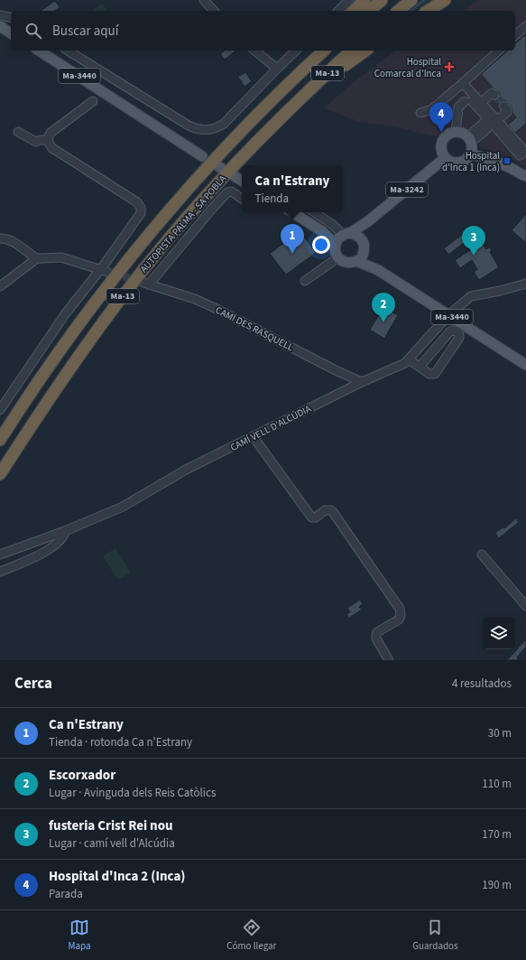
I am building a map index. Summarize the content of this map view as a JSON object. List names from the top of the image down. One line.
{"streets":{"highway":["Ma-13","AUTOPISTA PALMA - SA POBLA"],"main road":["Ma-3440","Ma-3242"],"street":["CAMÍ DES RASQUELL","CAMÍ VELL D'ALCÚDIA"]},"crossings":[["Ma-3440","Ma-3242"],["Ma-3440","CAMÍ VELL D'ALCÚDIA"],["CAMÍ DES RASQUELL","CAMÍ VELL D'ALCÚDIA"]],"places":{"health":["Hospital Comarcal d'Inca"],"transit":["Hospital d'Inca 1 (Inca)"]},"page":{"search":"Buscar aquí","pins":["4","1","3","2"],"popup":["Ca n'Estrany","Tienda"],"heading":["Cerca","4 resultados"],"list":[{"mark":"1","name":"Ca n'Estrany","note":"Tienda · rotonda Ca n'Estrany","value":"30 m"},{"mark":"2","name":"Escorxador","note":"Lugar · Avinguda dels Reis Catòlics","value":"110 m"},{"mark":"3","name":"fusteria Crist Rei nou","note":"Lugar · camí vell d'Alcúdia","value":"170 m"},{"mark":"4","name":"Hospital d'Inca 2 (Inca)","note":"Parada","value":"190 m"}],"nav":["Mapa","Cómo llegar","Guardados"]}}
